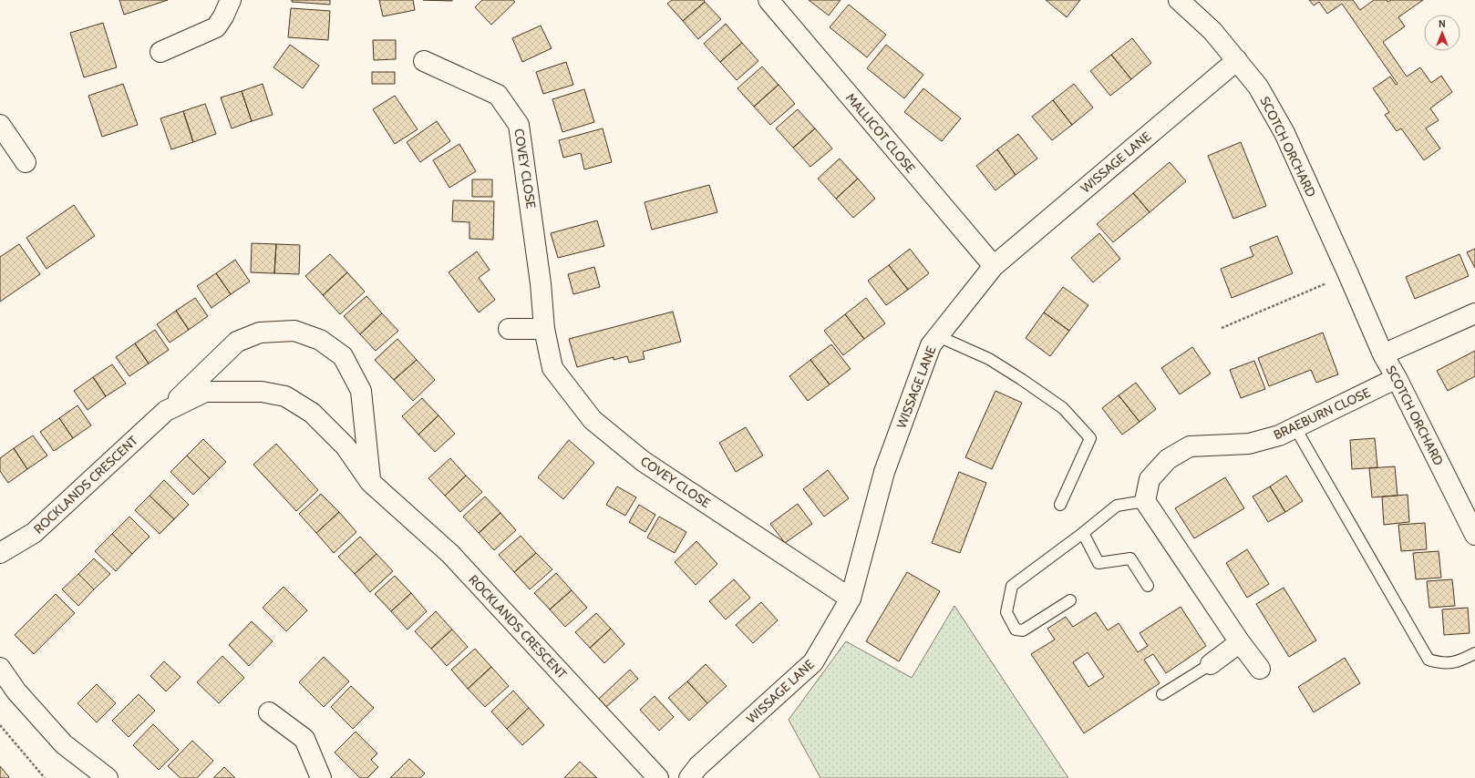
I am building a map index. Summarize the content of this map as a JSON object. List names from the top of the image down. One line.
{"streets":{"street":["MALLICOT CLOSE","SCOTCH ORCHARD","WISSAGE LANE","COVEY CLOSE","BRAEBURN CLOSE","ROCKLANDS CRESCENT"]},"crossings":[["MALLICOT CLOSE","WISSAGE LANE"],["SCOTCH ORCHARD","WISSAGE LANE"],["SCOTCH ORCHARD","BRAEBURN CLOSE"],["WISSAGE LANE","COVEY CLOSE"]],"north":"top"}
